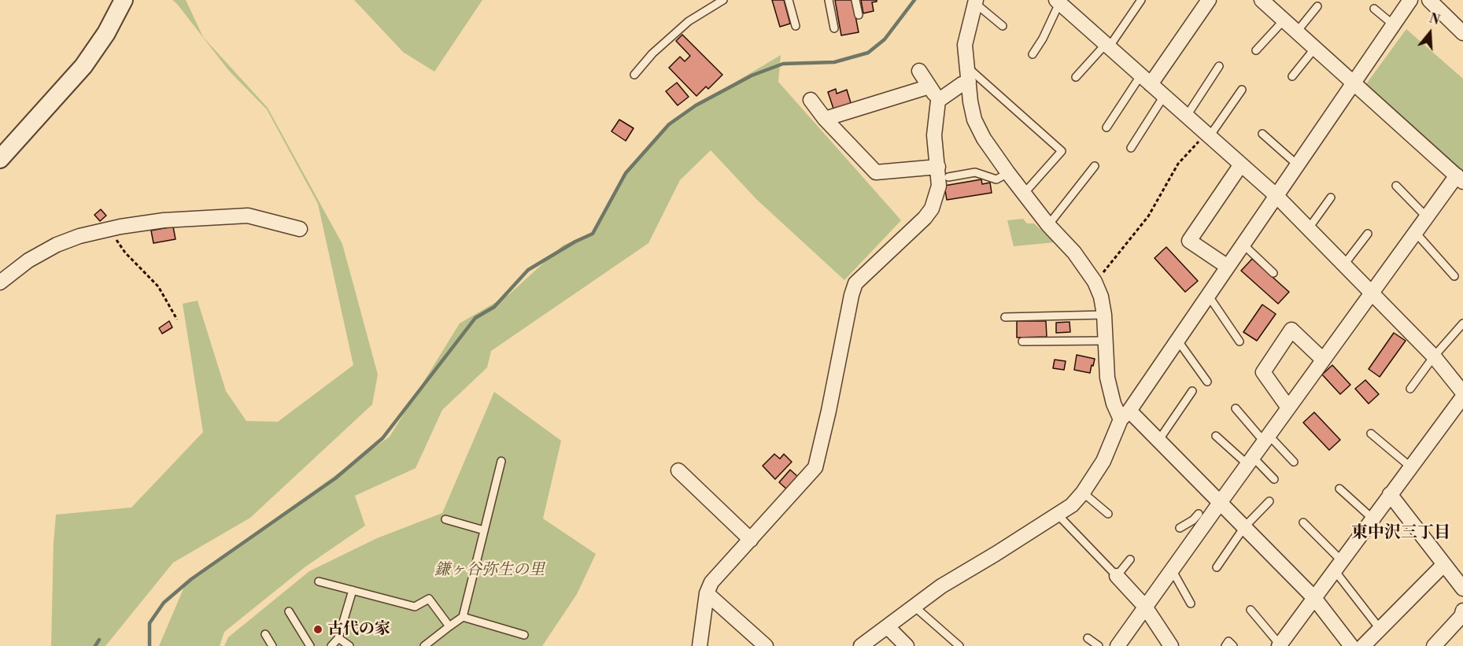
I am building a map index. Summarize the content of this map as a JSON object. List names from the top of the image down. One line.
{"districts":["東中沢三丁目"],"parks":["鎌ヶ谷弥生の里"],"places":["古代の家"],"north":"top"}
